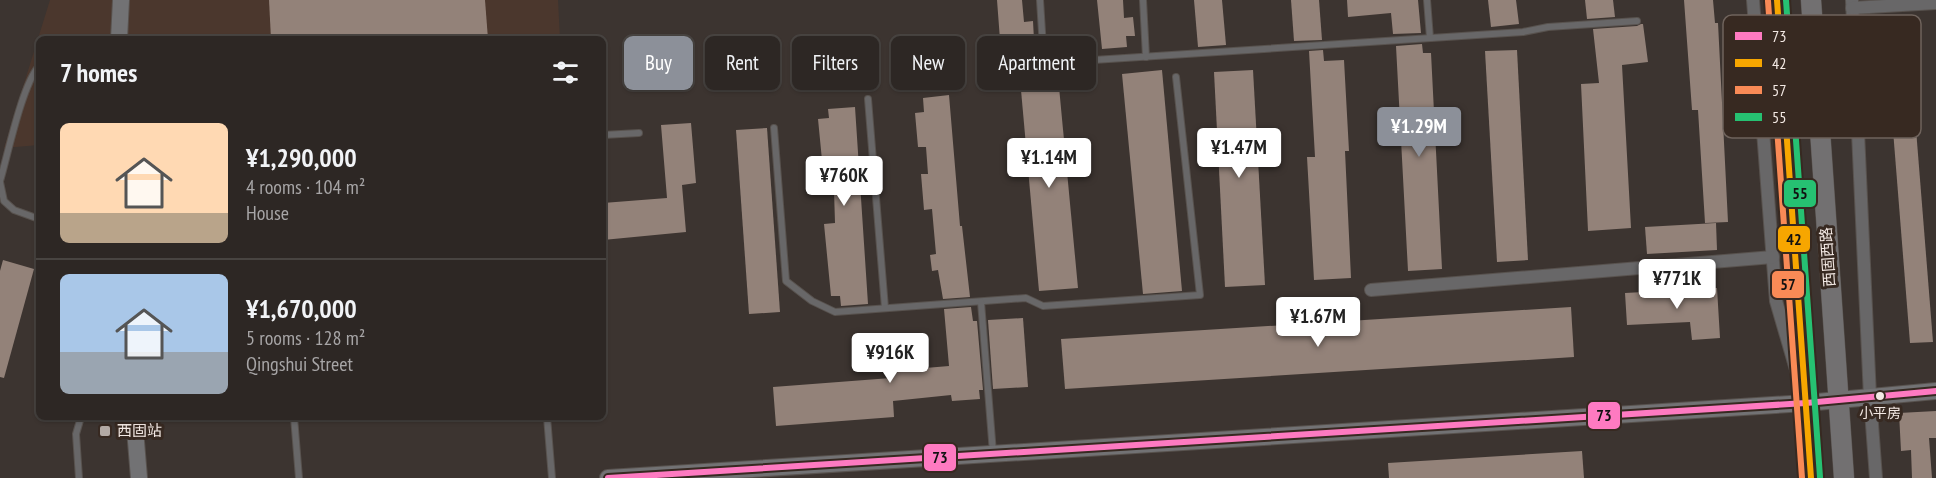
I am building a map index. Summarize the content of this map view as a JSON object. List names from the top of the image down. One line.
{"streets":{"main road":["西固西路"]},"places":{"other":["小平房"],"transit":["西固站"]},"lines":["transit line 42","transit line 55","transit line 57","transit line 73"],"legend":["73","42","57","55"],"page":{"chip":["Buy","Rent","Filters","New","Apartment"],"heading":"7 homes","price":["¥1.29M","¥1.47M","¥1.14M","¥760K","¥771K","¥1.67M","¥916K"],"list":[{"name":"¥1,290,000","note":"4 rooms · 104 m² · House"},{"name":"¥1,670,000","note":"5 rooms · 128 m² · Qingshui Street"}]}}
